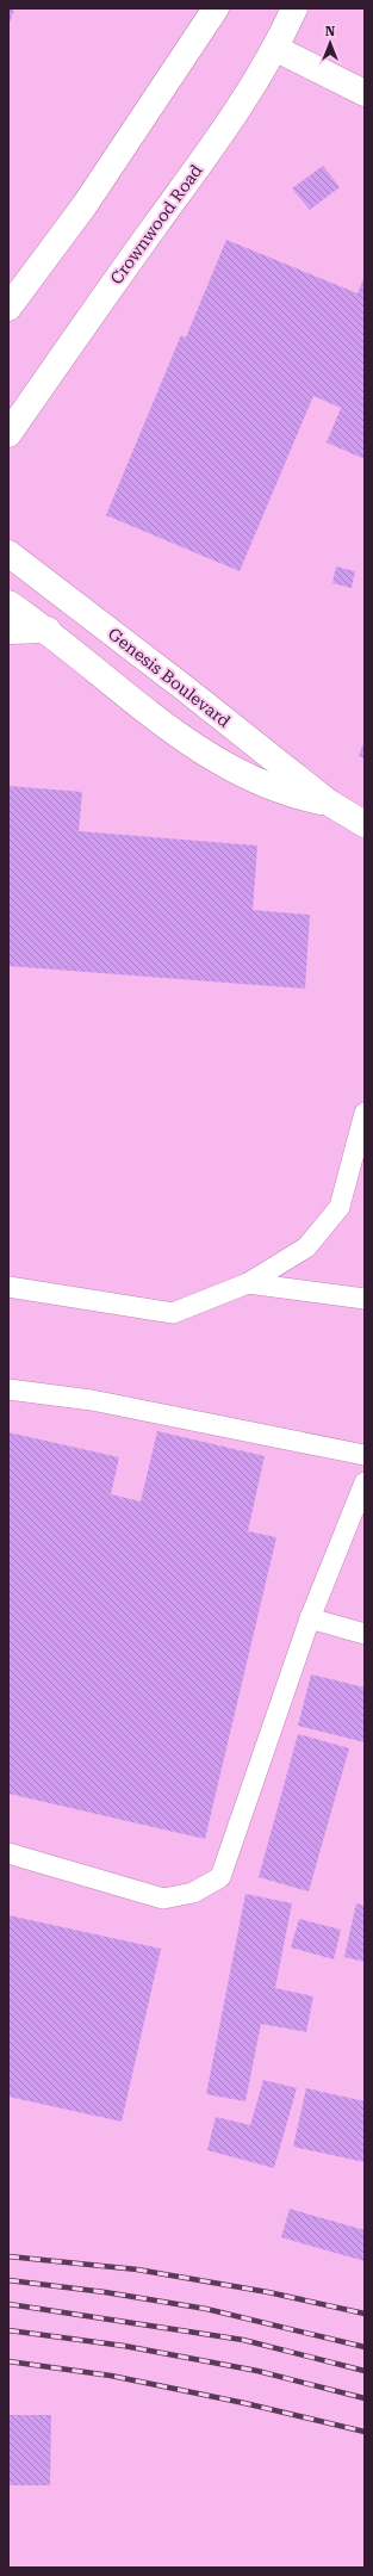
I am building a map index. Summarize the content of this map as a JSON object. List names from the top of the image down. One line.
{"streets":{"street":["Crownwood Road","Genesis Boulevard"]},"north":"top"}
